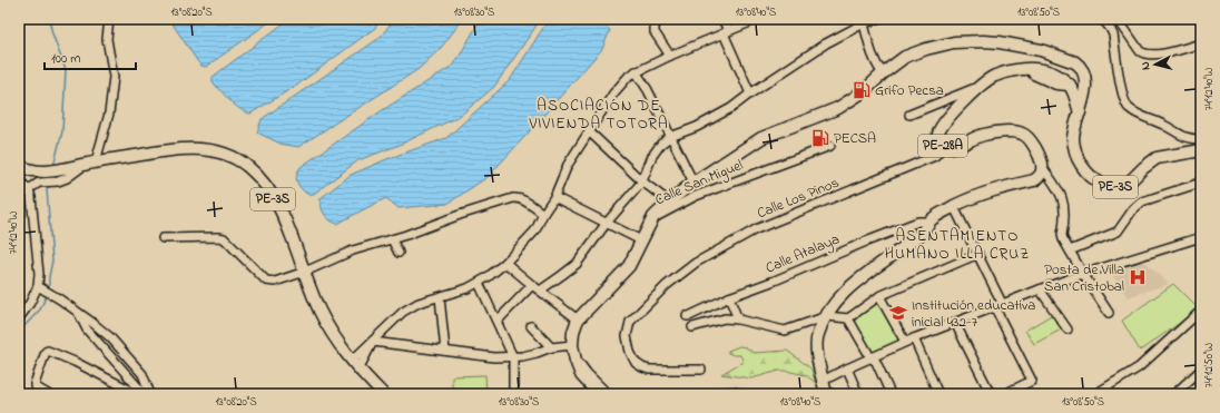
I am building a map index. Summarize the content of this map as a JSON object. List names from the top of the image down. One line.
{"streets":{"highway":["PE-28A","PE-3S"],"street":["Calle San Miguel","Calle Los Pinos","Calle Atalaya"]},"crossings":[["PE-28A","Calle Los Pinos"]],"districts":["ASOCIACIÓN DE VIVIENDA TOTORA","ASENTAMIENTO HUMANO ILLA CRUZ"],"places":{"fuel station":["Grifo Pecsa","PECSA"],"hospital":["Posta de Villa San Cristobal"],"school or university":["Institución educativa inicial 432-7"]},"scale_bar":"100 m","north":"left","coordinates":["13°08'20\"S","13°08'30\"S","13°08'40\"S","13°08'50\"S","74°12'40\"W","74°12'50\"W"]}
